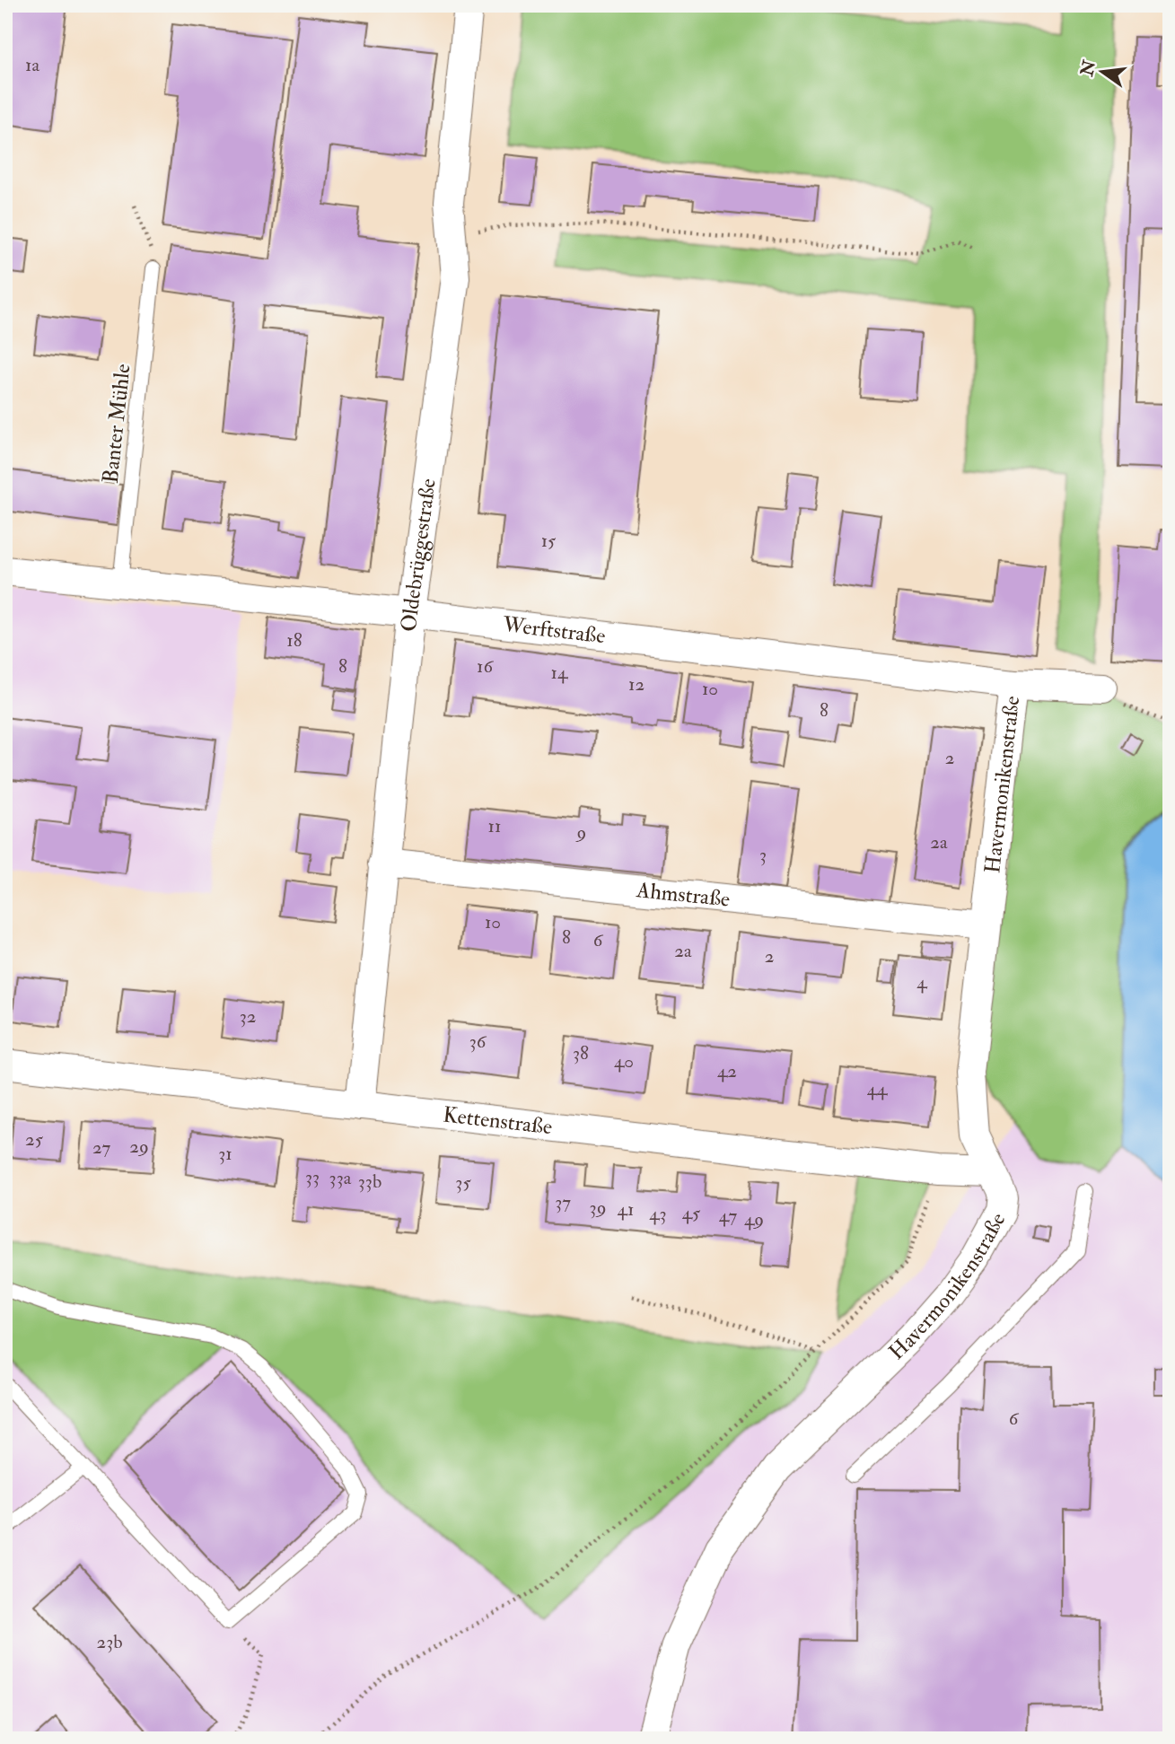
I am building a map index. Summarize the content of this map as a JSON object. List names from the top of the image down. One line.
{"streets":{"street":["Oldebrüggestraße","Werftstraße","Havermonikenstraße","Ahmstraße","Kettenstraße"],"lane":["Banter Mühle"]},"crossings":[["Banter Mühle","Werftstraße"],["Oldebrüggestraße","Werftstraße"],["Oldebrüggestraße","Ahmstraße"],["Oldebrüggestraße","Kettenstraße"],["Werftstraße","Havermonikenstraße"],["Havermonikenstraße","Ahmstraße"],["Havermonikenstraße","Kettenstraße"]],"house_numbers":["1a","15","18","8","16","14","12","10","8","2","11","9","2a","3","10","8","6","2a","2","4","32","36","38","40","42","44","25","29","27","31","33","33a","33b","35","37","39","41","45","43","47","49","6","23b"],"north":"left"}
